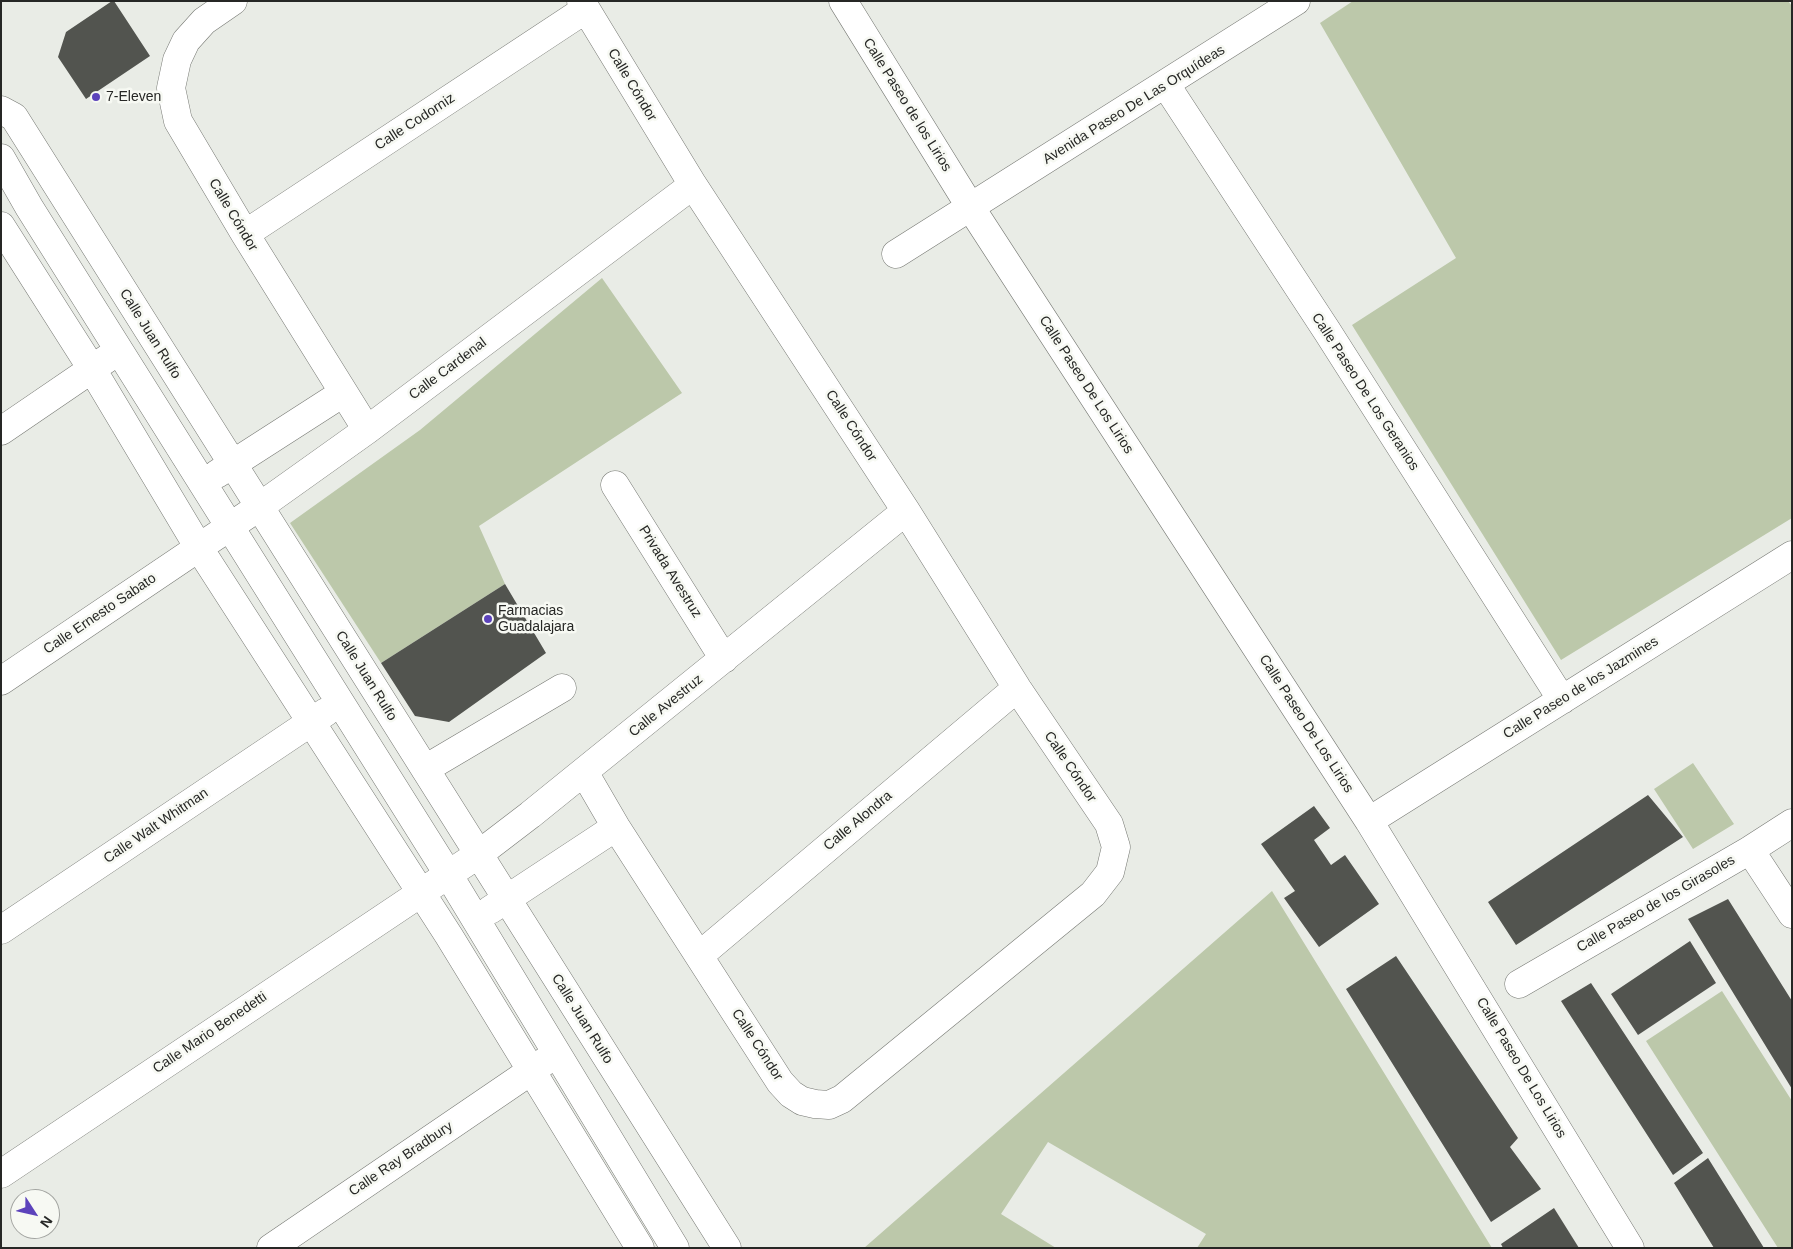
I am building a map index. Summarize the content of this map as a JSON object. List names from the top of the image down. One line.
{"streets":{"street":["Calle Cóndor","Calle Paseo de los Lirios","Avenida Paseo De Las Orquídeas","Calle Codorniz","Calle Juan Rulfo","Calle Cardenal","Calle Paseo De Los Lirios","Calle Paseo De Los Geranios","Privada Avestruz","Calle Ernesto Sabato","Calle Paseo de los Jazmines","Calle Avestruz","Calle Alondra","Calle Walt Whitman","Calle Paseo de los Girasoles","Calle Mario Benedetti","Calle Ray Bradbury"]},"crossings":[["Calle Cóndor","Calle Codorniz"],["Calle Cóndor","Calle Cardenal"],["Calle Cóndor","Calle Avestruz"],["Calle Cóndor","Calle Alondra"],["Calle Paseo de los Lirios","Avenida Paseo De Las Orquídeas"],["Calle Paseo de los Lirios","Calle Paseo De Los Lirios"],["Avenida Paseo De Las Orquídeas","Calle Paseo De Los Lirios"],["Avenida Paseo De Las Orquídeas","Calle Paseo De Los Geranios"],["Calle Juan Rulfo","Calle Cardenal"],["Calle Juan Rulfo","Calle Avestruz"],["Calle Cardenal","Calle Ernesto Sabato"],["Calle Paseo De Los Lirios","Calle Paseo de los Jazmines"],["Calle Paseo De Los Geranios","Calle Paseo de los Jazmines"],["Privada Avestruz","Calle Avestruz"],["Calle Avestruz","Calle Mario Benedetti"]],"places":["7-Eleven","Farmacias Guadalajara"],"north":"bottom right"}
